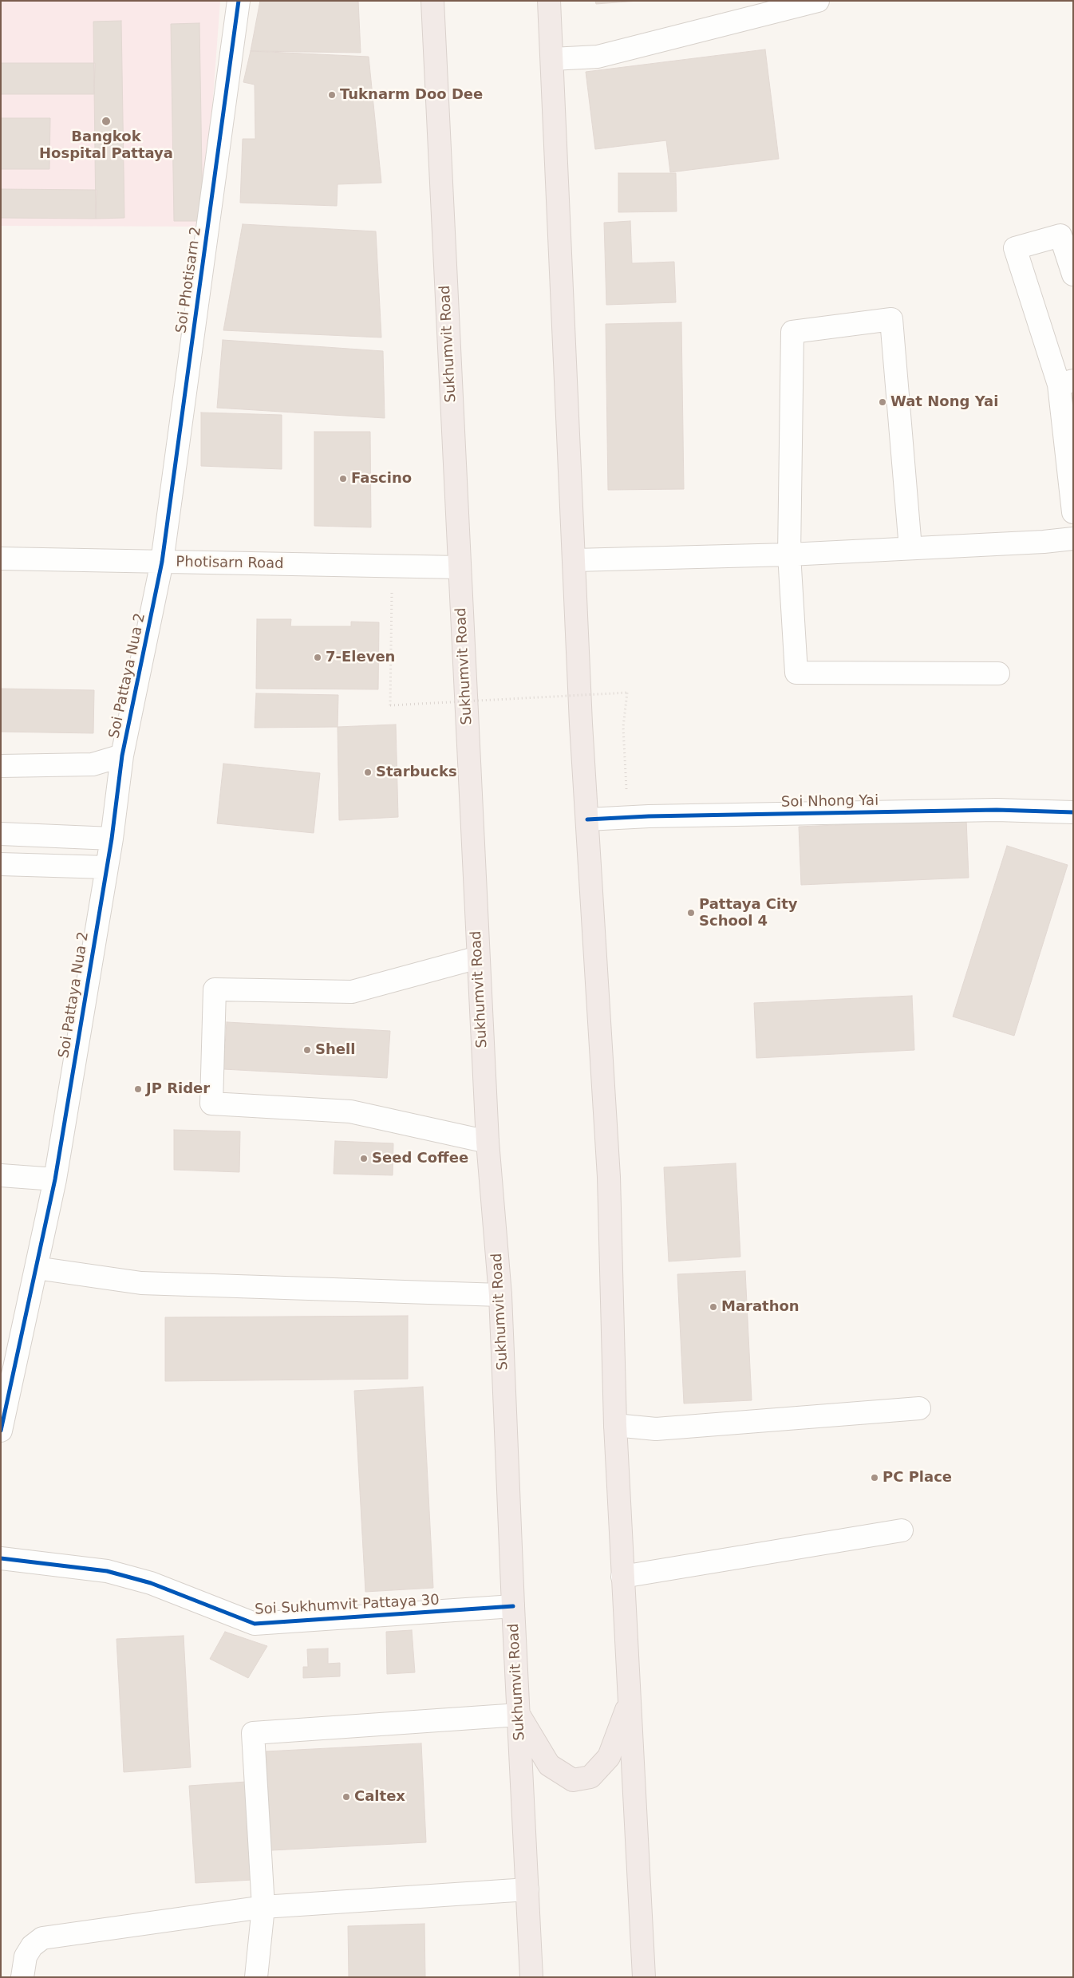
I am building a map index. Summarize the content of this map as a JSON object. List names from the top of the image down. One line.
{"streets":{"highway":["Sukhumvit Road"],"street":["Soi Photisarn 2","Photisarn Road","Soi Pattaya Nua 2","Soi Nhong Yai","Soi Sukhumvit Pattaya 30"]},"crossings":[["Soi Photisarn 2","Photisarn Road"],["Soi Photisarn 2","Soi Pattaya Nua 2"],["Sukhumvit Road","Photisarn Road"],["Sukhumvit Road","Soi Sukhumvit Pattaya 30"],["Photisarn Road","Soi Pattaya Nua 2"]],"places":["Tuknarm Doo Dee","Bangkok Hospital Pattaya","Wat Nong Yai","Fascino","7-Eleven","Starbucks","Pattaya City School 4","Shell","JP Rider","Seed Coffee","Marathon","PC Place","Caltex"]}
